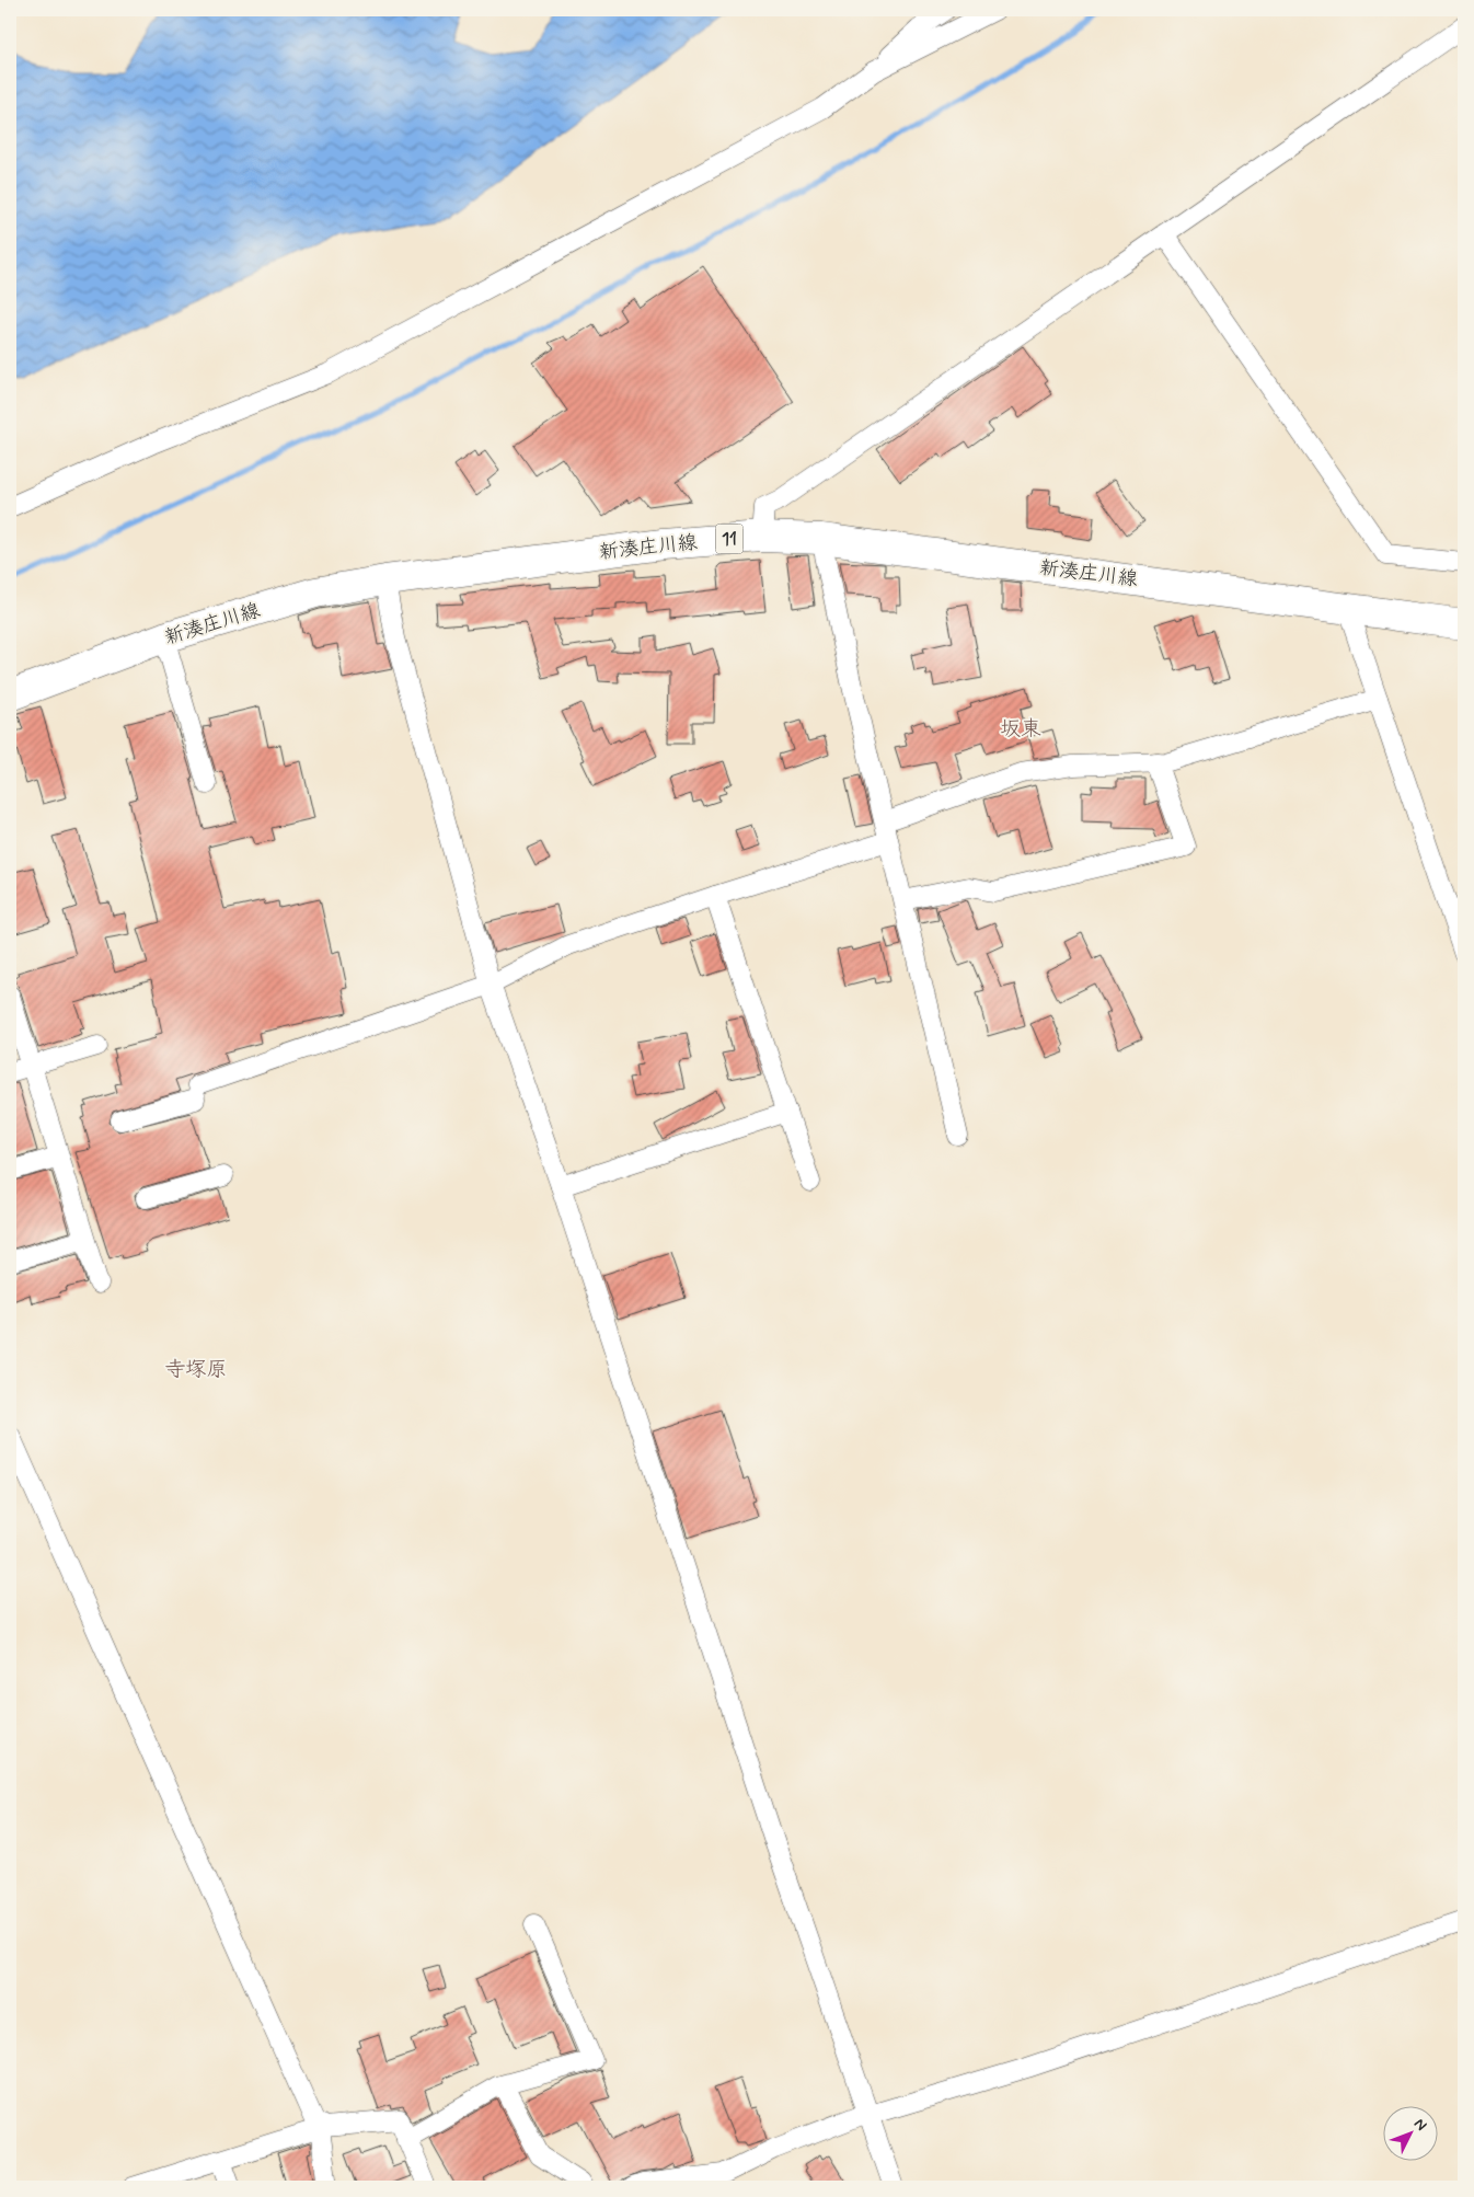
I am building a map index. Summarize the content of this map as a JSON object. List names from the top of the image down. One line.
{"streets":{"main road":["11","新湊庄川線"]},"districts":["坂東","寺塚原"],"north":"top right"}
